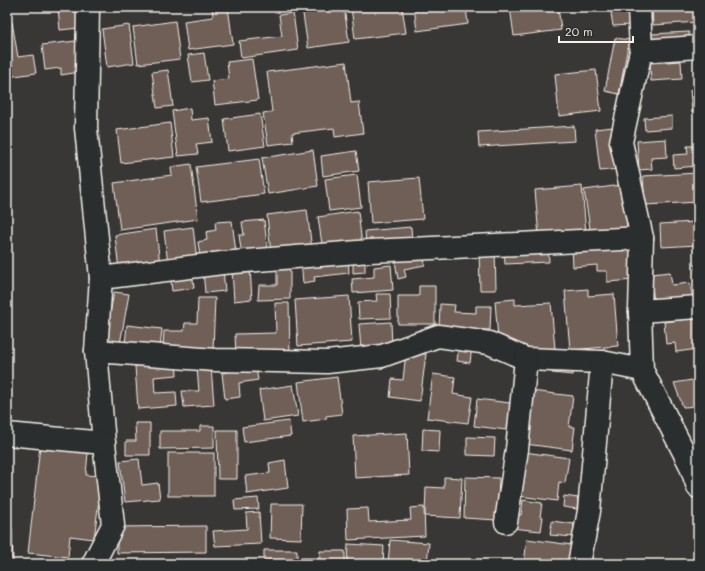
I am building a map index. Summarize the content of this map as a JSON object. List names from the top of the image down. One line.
{"scale_bar":"20 m"}
